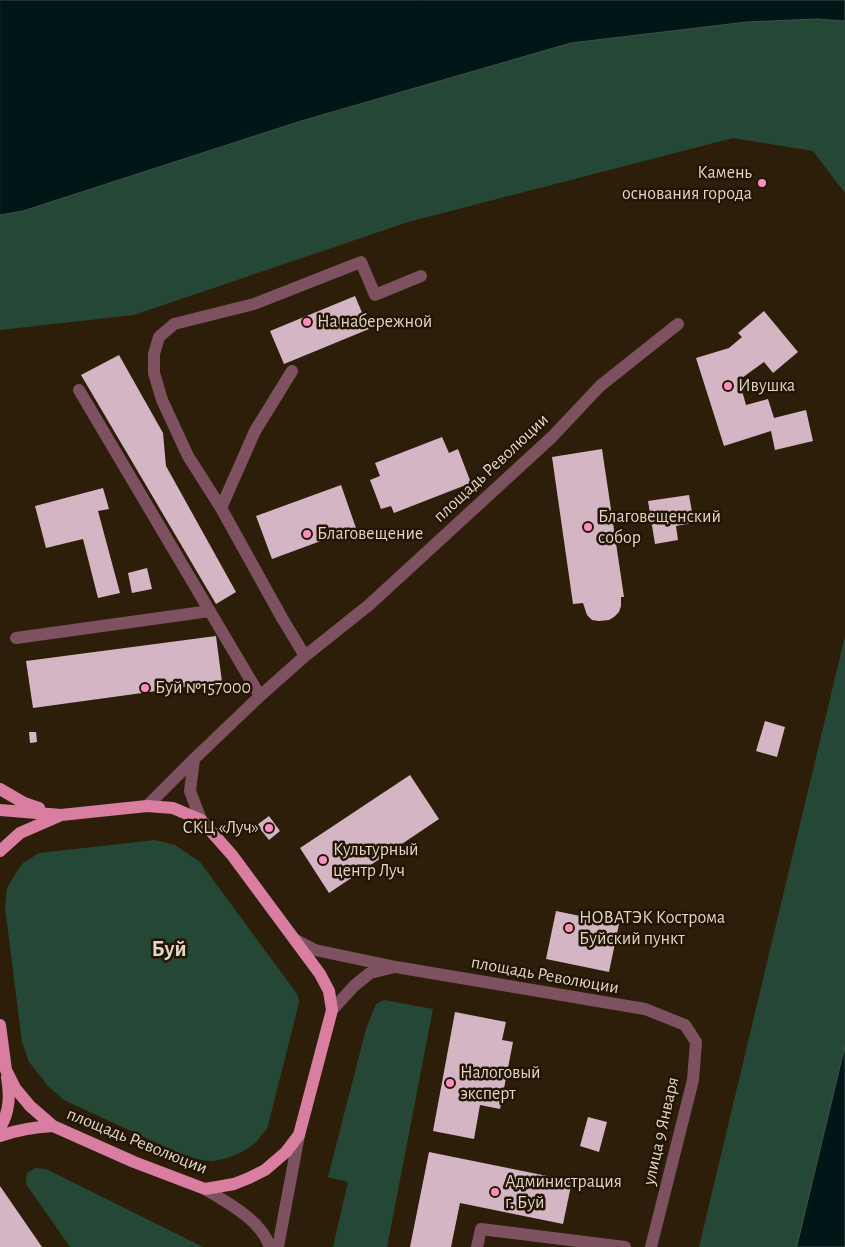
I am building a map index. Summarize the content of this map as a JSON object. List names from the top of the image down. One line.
{"streets":{"main road":["площадь Революции"],"street":["улица 9 Января"]},"crossings":[["площадь Революции","улица 9 Января"]],"districts":["Буй"],"places":["Камень основания города","На набережной","Ивушка","Благовещенский собор","Благовещение","Буй №157000","СКЦ «Луч»","Культурный центр Луч","НОВАТЭК Кострома Буйский пункт","Налоговый эксперт","Администрация г. Буй"]}
